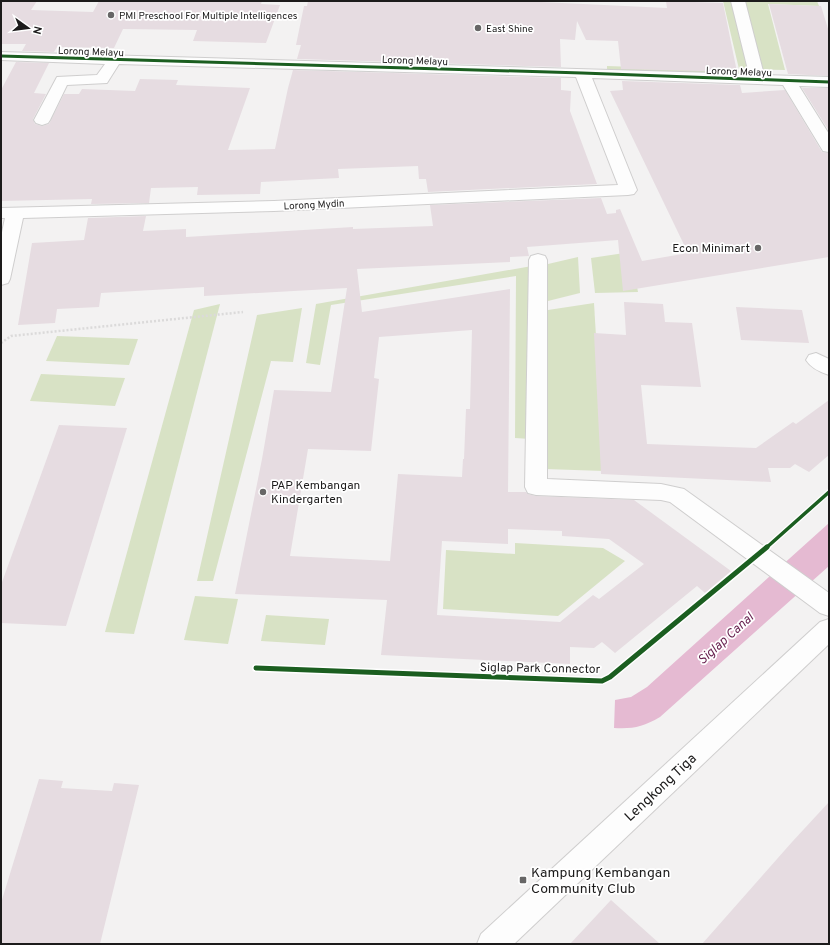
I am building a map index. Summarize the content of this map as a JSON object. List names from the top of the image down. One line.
{"streets":{"street":["Lorong Melayu","Lorong Mydin","Lengkong Tiga"],"cycle path":["Siglap Park Connector"]},"crossings":[["Lorong Melayu","Lorong Mydin"]],"water":["Siglap Canal"],"places":{"other":["PMI Preschool For Multiple Intelligences","East Shine","Econ Minimart","PAP Kembangan Kindergarten"],"transit":["Kampung Kembangan Community Club"]},"north":"right"}
